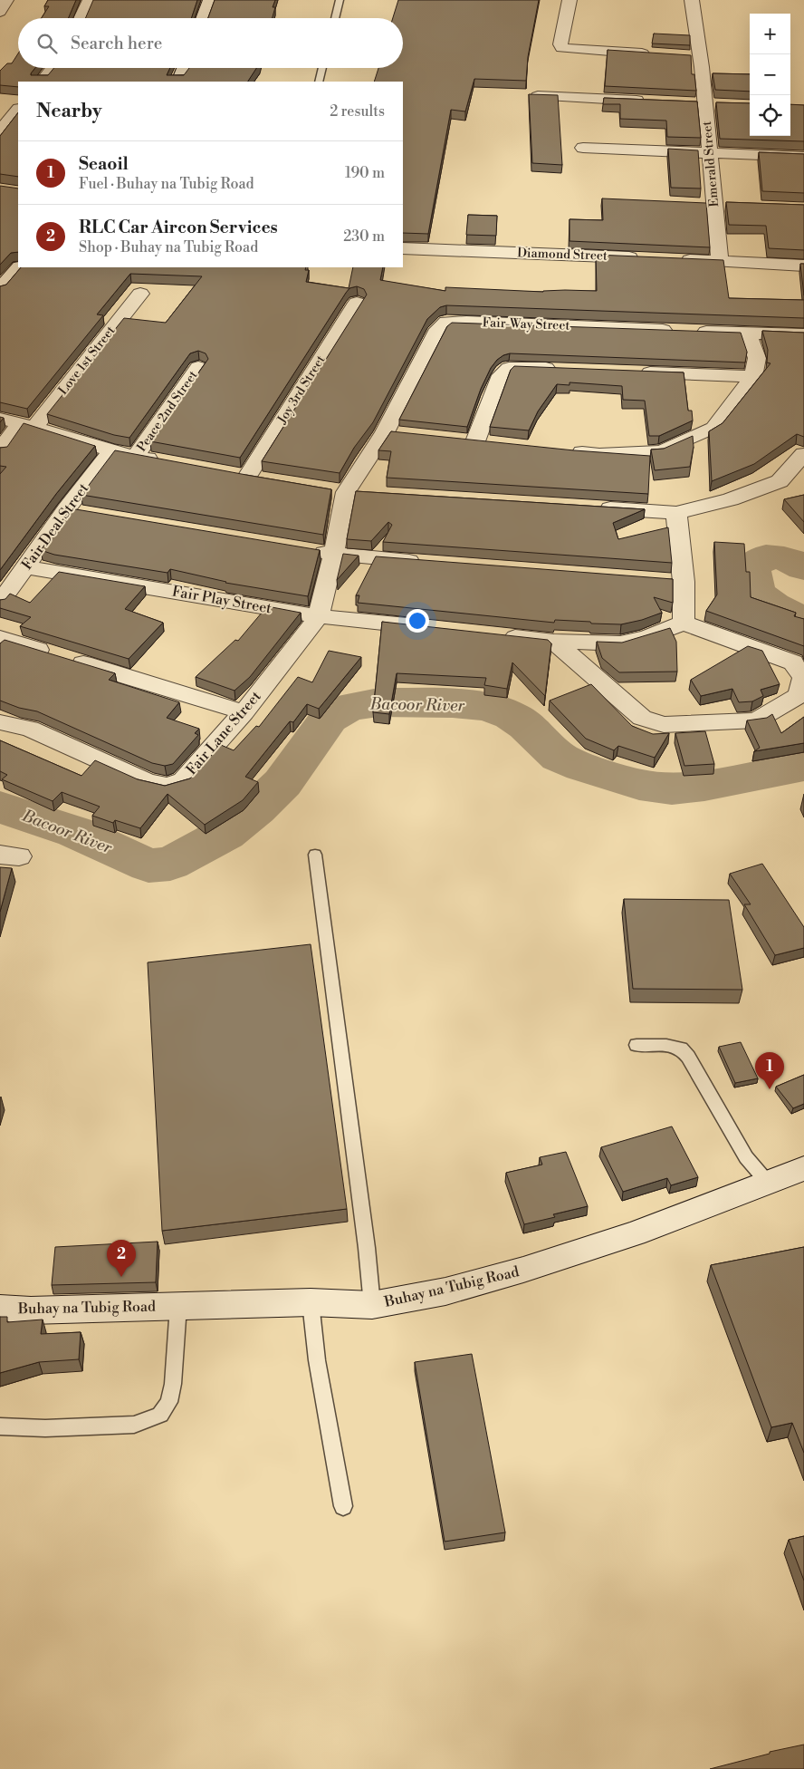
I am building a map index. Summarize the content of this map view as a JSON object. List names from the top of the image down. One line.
{"streets":{"street":["Emerald Street","Diamond Street","Fair-Way Street","Love 1st Street","Joy 3rd Street","Peace 2nd Street","Fair Deal Street","Fair Play Street","Fair Lane Street","Buhay na Tubig Road"]},"crossings":[["Fair Deal Street","Fair Play Street"],["Fair Play Street","Fair Lane Street"]],"water":["Bacoor River"],"page":{"map_buttons":["+","−"],"search":"Search here","heading":["Nearby","2 results"],"list":[{"mark":"1","name":"Seaoil","note":"Fuel · Buhay na Tubig Road","value":"190 m"},{"mark":"2","name":"RLC Car Aircon Services","note":"Shop · Buhay na Tubig Road","value":"230 m"}],"pins":["1","2"]}}
